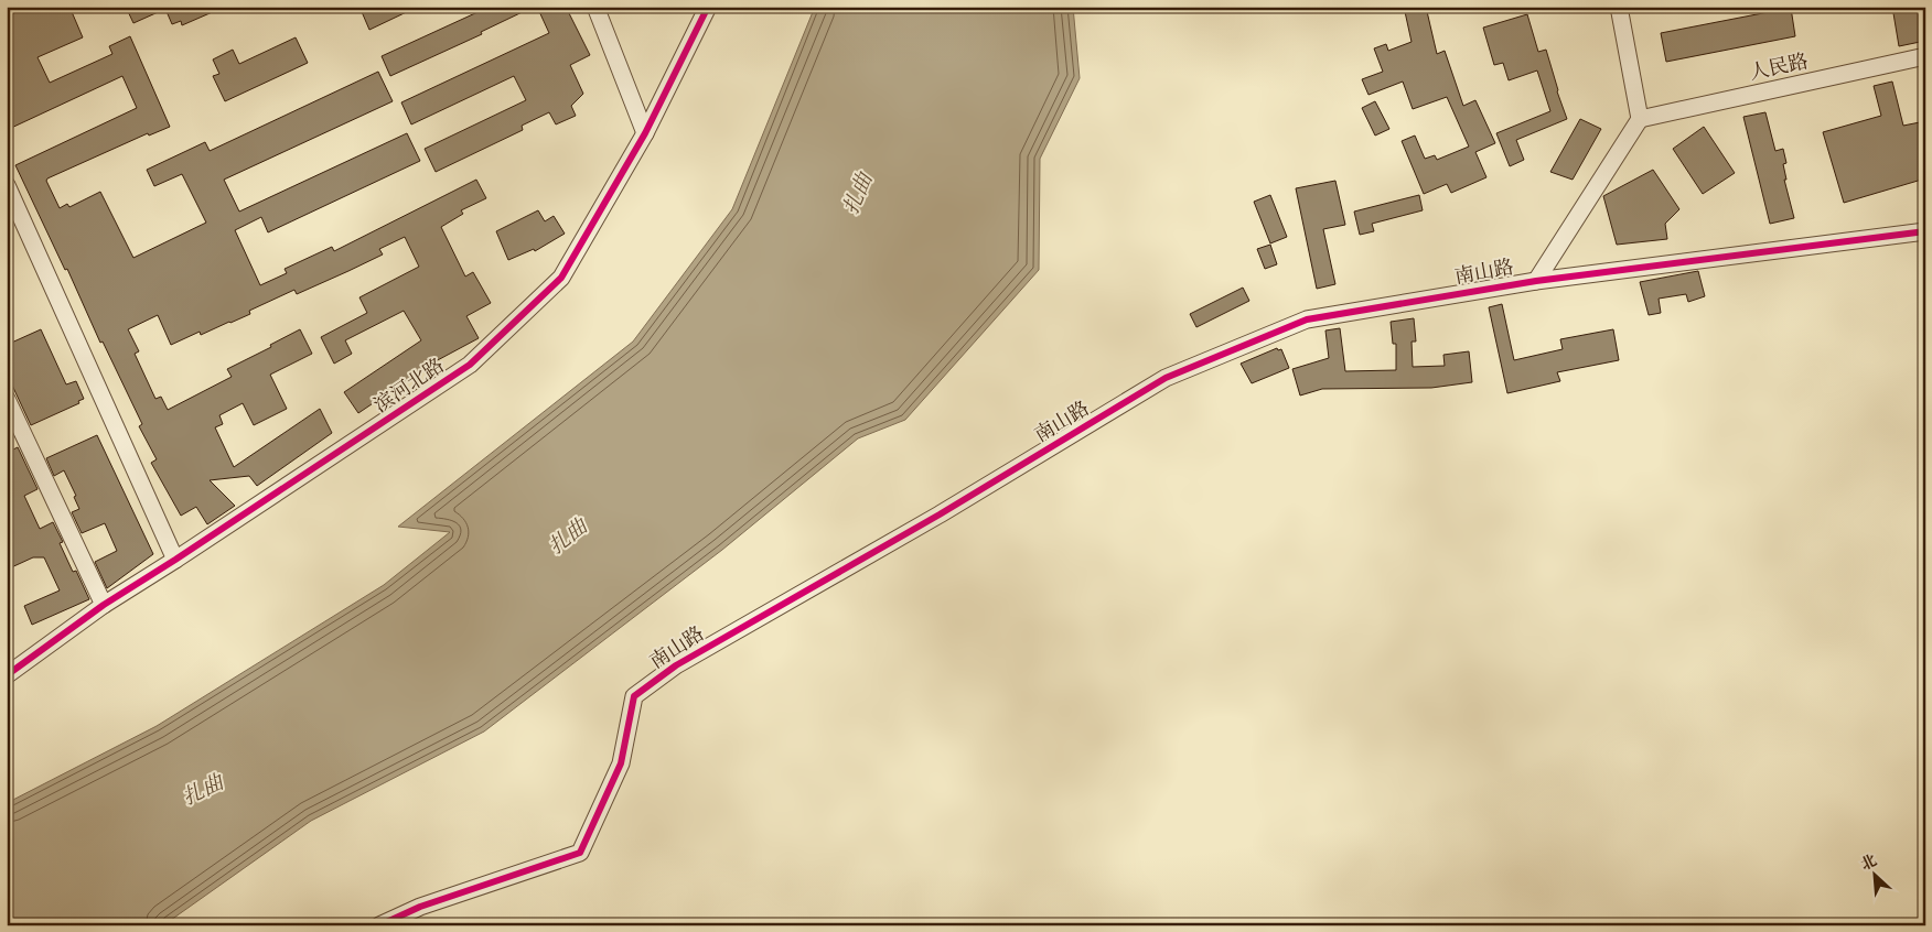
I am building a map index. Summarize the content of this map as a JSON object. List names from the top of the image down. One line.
{"streets":{"street":["人民路","南山路","滨河北路"]},"water":["扎曲"],"north":"top left"}
